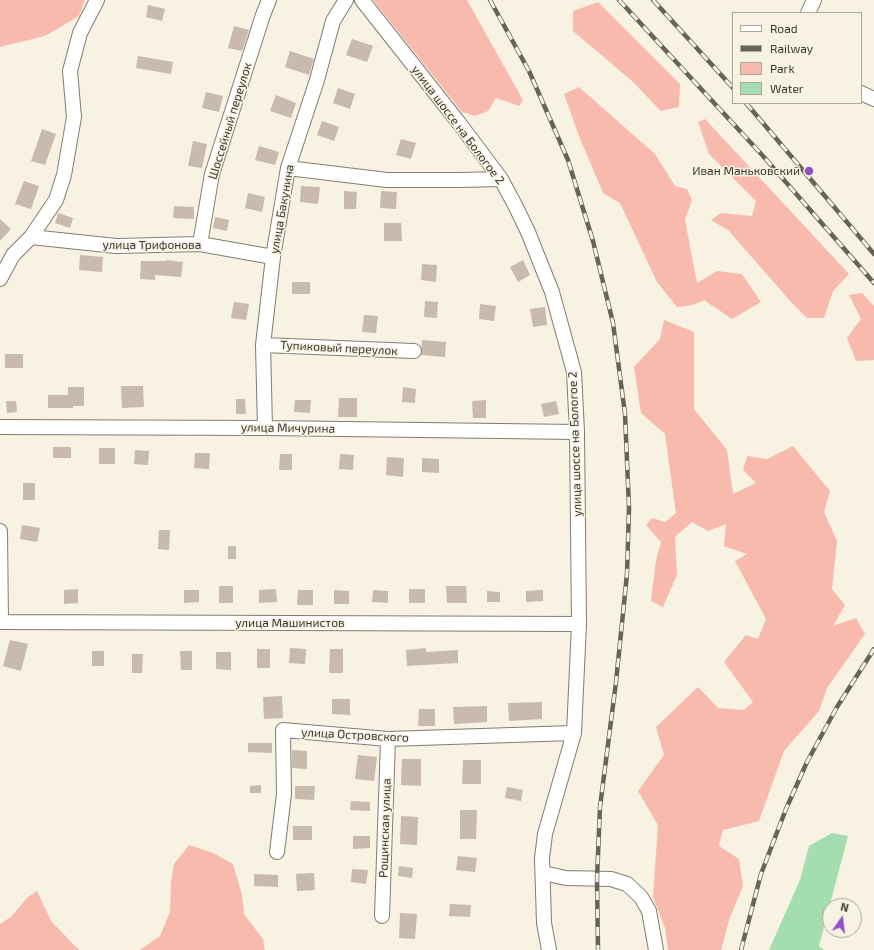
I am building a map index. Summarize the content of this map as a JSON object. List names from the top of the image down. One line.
{"streets":{"street":["Шоссейный переулок","улица шоссе на Бологое 2","улица Бакунина","улица Трифонова","Тупиковый переулок","улица Мичурина","улица Машинистов","улица Островского","Рощинская улица"]},"crossings":[["Шоссейный переулок","улица Трифонова"],["улица шоссе на Бологое 2","улица Мичурина"],["улица шоссе на Бологое 2","улица Машинистов"],["улица шоссе на Бологое 2","улица Островского"],["улица Бакунина","улица Трифонова"],["улица Бакунина","Тупиковый переулок"],["улица Бакунина","улица Мичурина"],["улица Островского","Рощинская улица"]],"places":["Иван Маньковский"],"legend":["Road","Railway","Park","Water"],"north":"top"}
